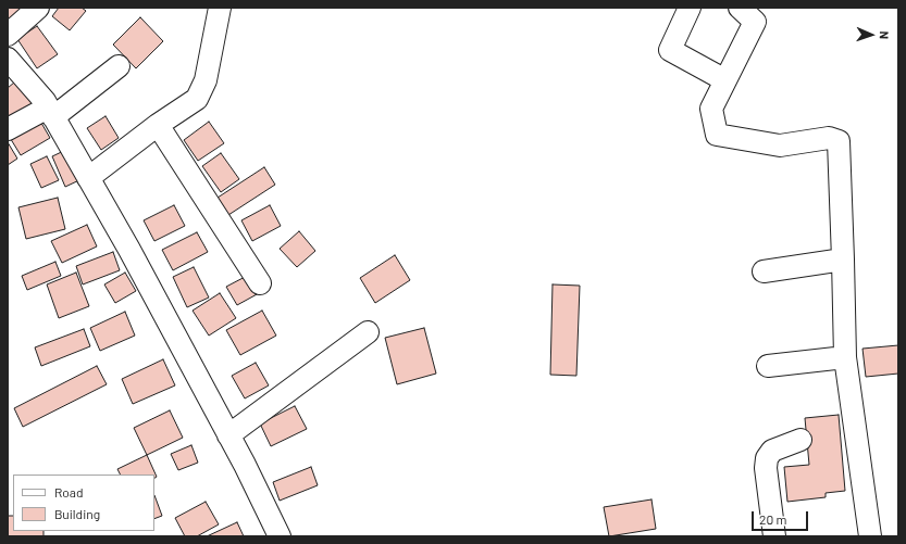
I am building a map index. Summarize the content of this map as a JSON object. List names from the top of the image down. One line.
{"legend":["Road","Building"],"scale_bar":"20 m","north":"right"}
